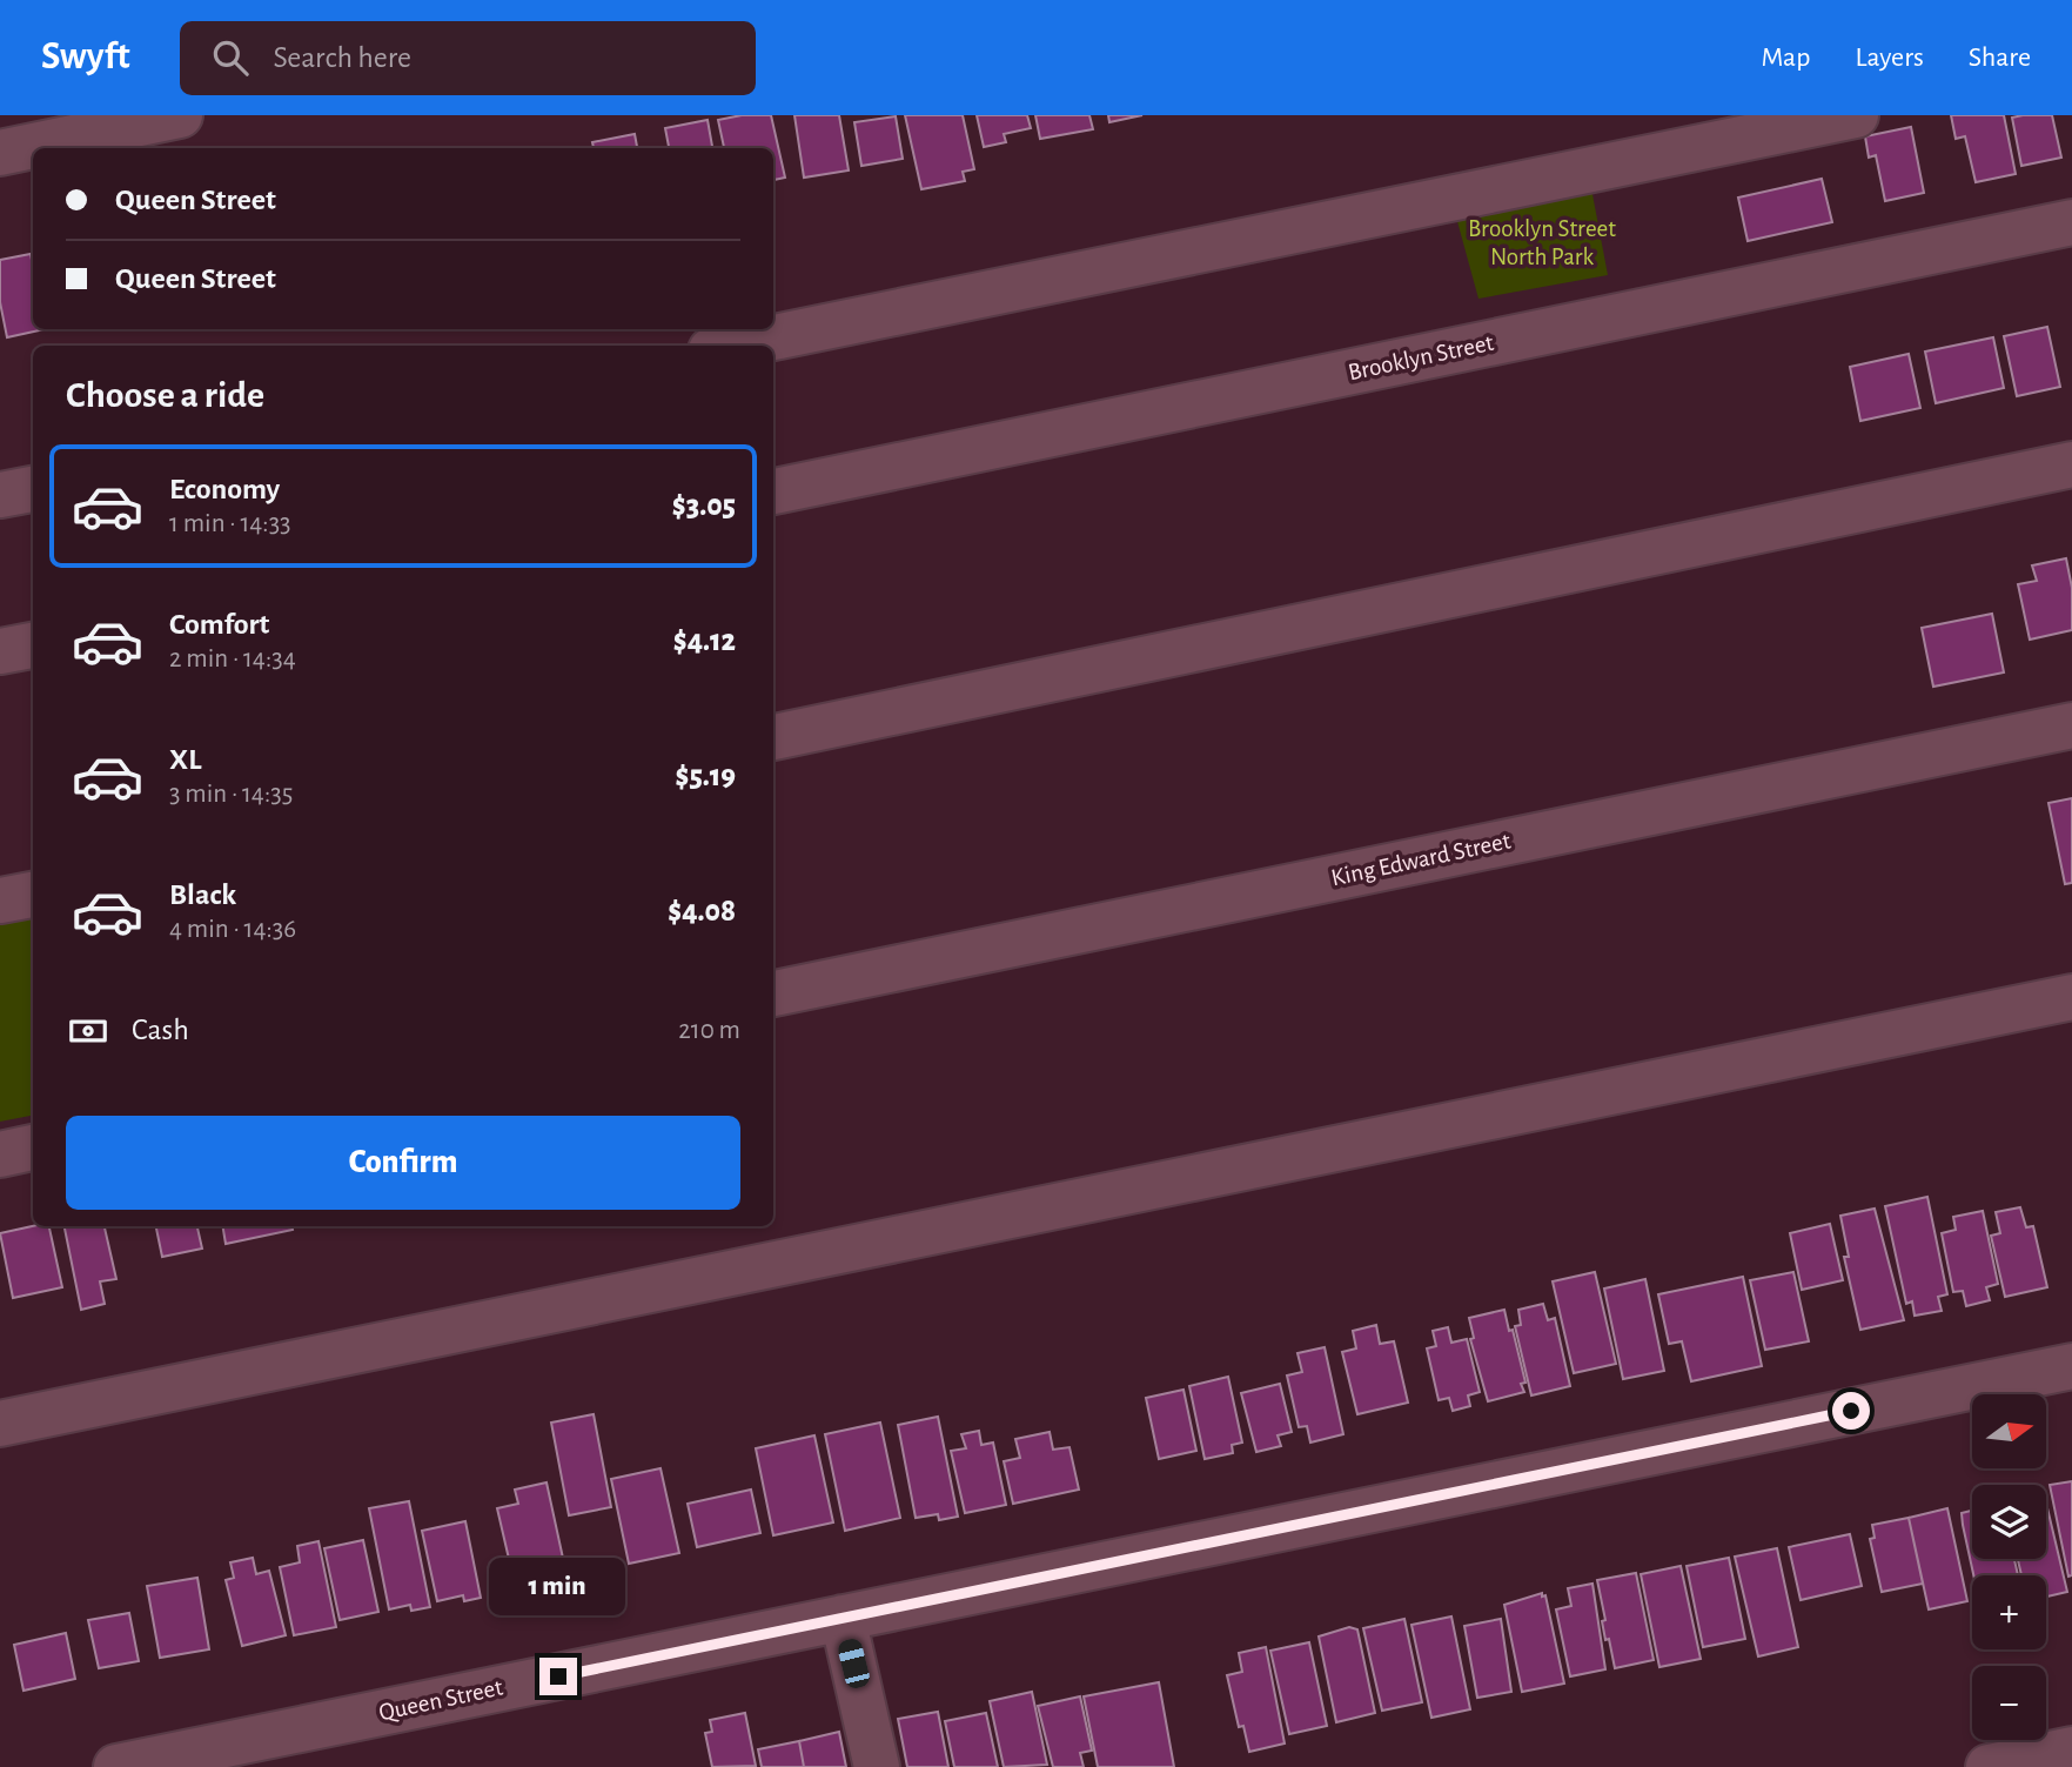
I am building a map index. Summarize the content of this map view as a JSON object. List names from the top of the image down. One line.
{"streets":{"street":["Brooklyn Street","King Edward Street","Queen Street"]},"parks":["Brooklyn Street North Park"],"north":"right","page":{"header":"Swyft","search":"Search here","nav":["Map","Layers","Share"],"banner":["Queen Street","Queen Street"],"heading":"Choose a ride","list":[{"name":"Economy","note":"1 min · 14:33","value":"$3.05"},{"name":"Comfort","note":"2 min · 14:34","value":"$4.12"},{"name":"XL","note":"3 min · 14:35","value":"$5.19"},{"name":"Black","note":"4 min · 14:36","value":"$4.08"}],"pay":["Cash","210 m"],"buttons":"Confirm","map_buttons":["+","−"],"bubble":"1 min"}}
